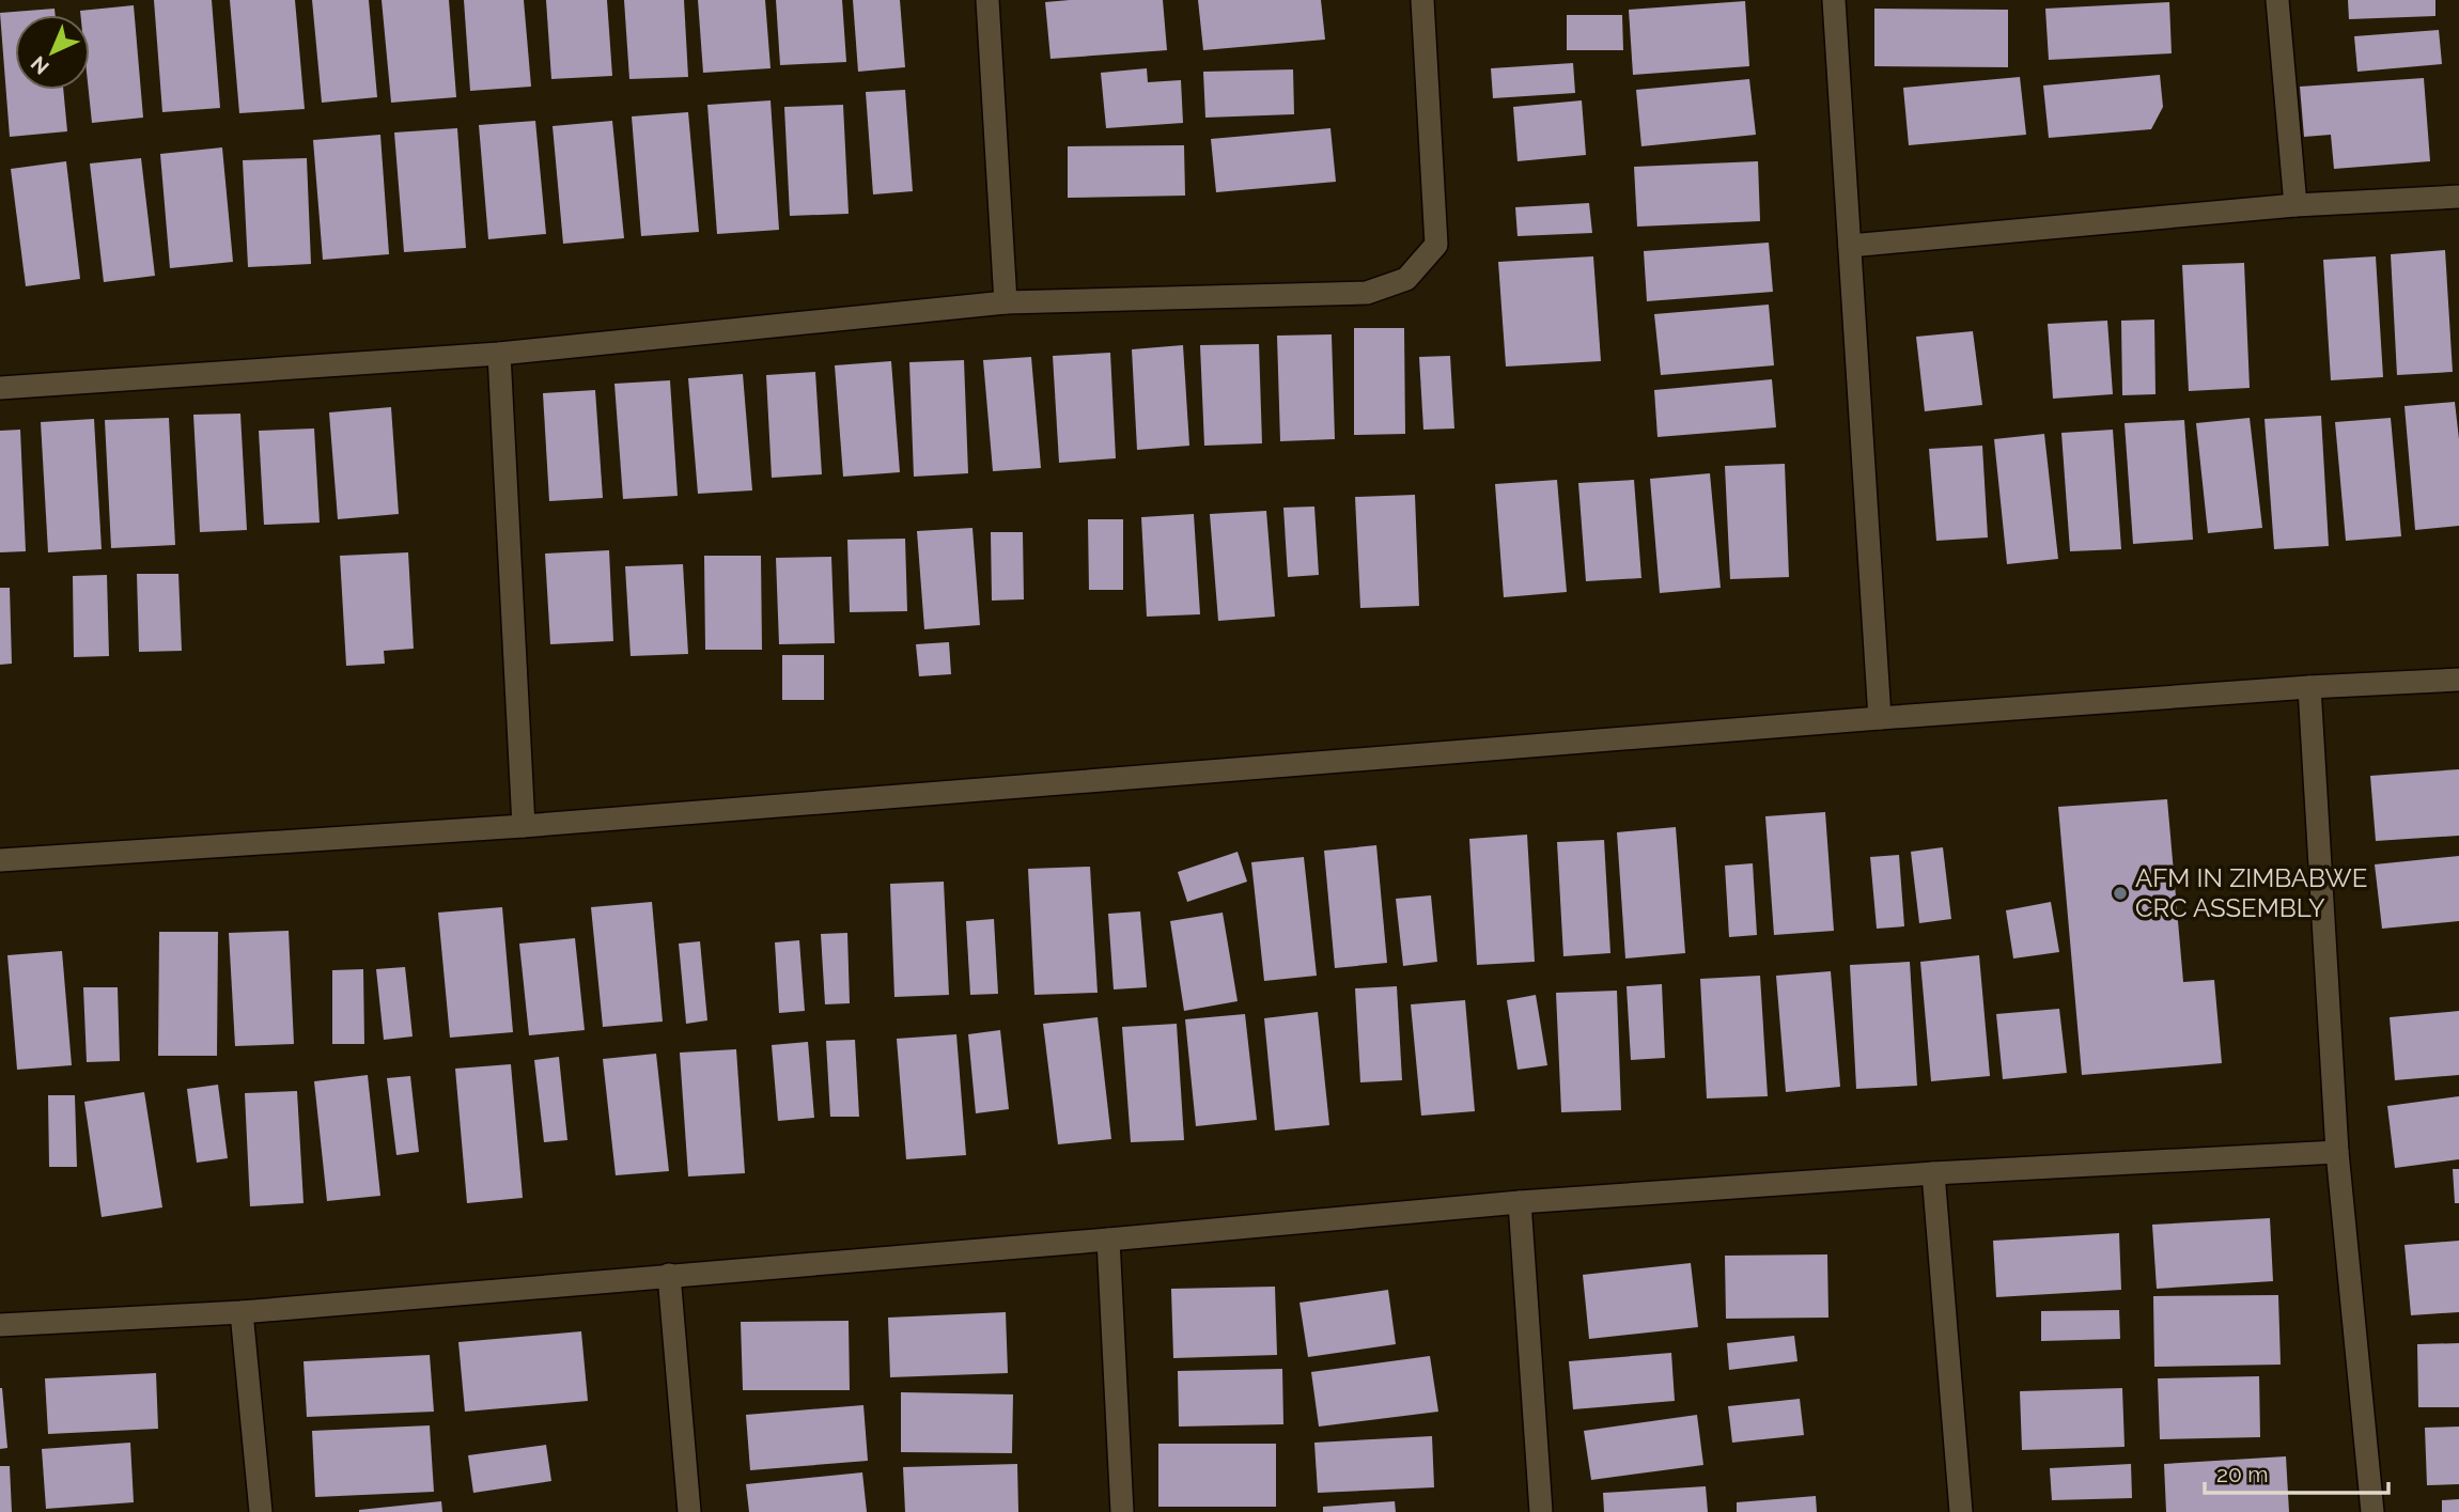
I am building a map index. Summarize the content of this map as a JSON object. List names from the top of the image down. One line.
{"places":["AFM IN ZIMBABWE CRC ASSEMBLY"],"scale_bar":"20 m","north":"bottom left"}
